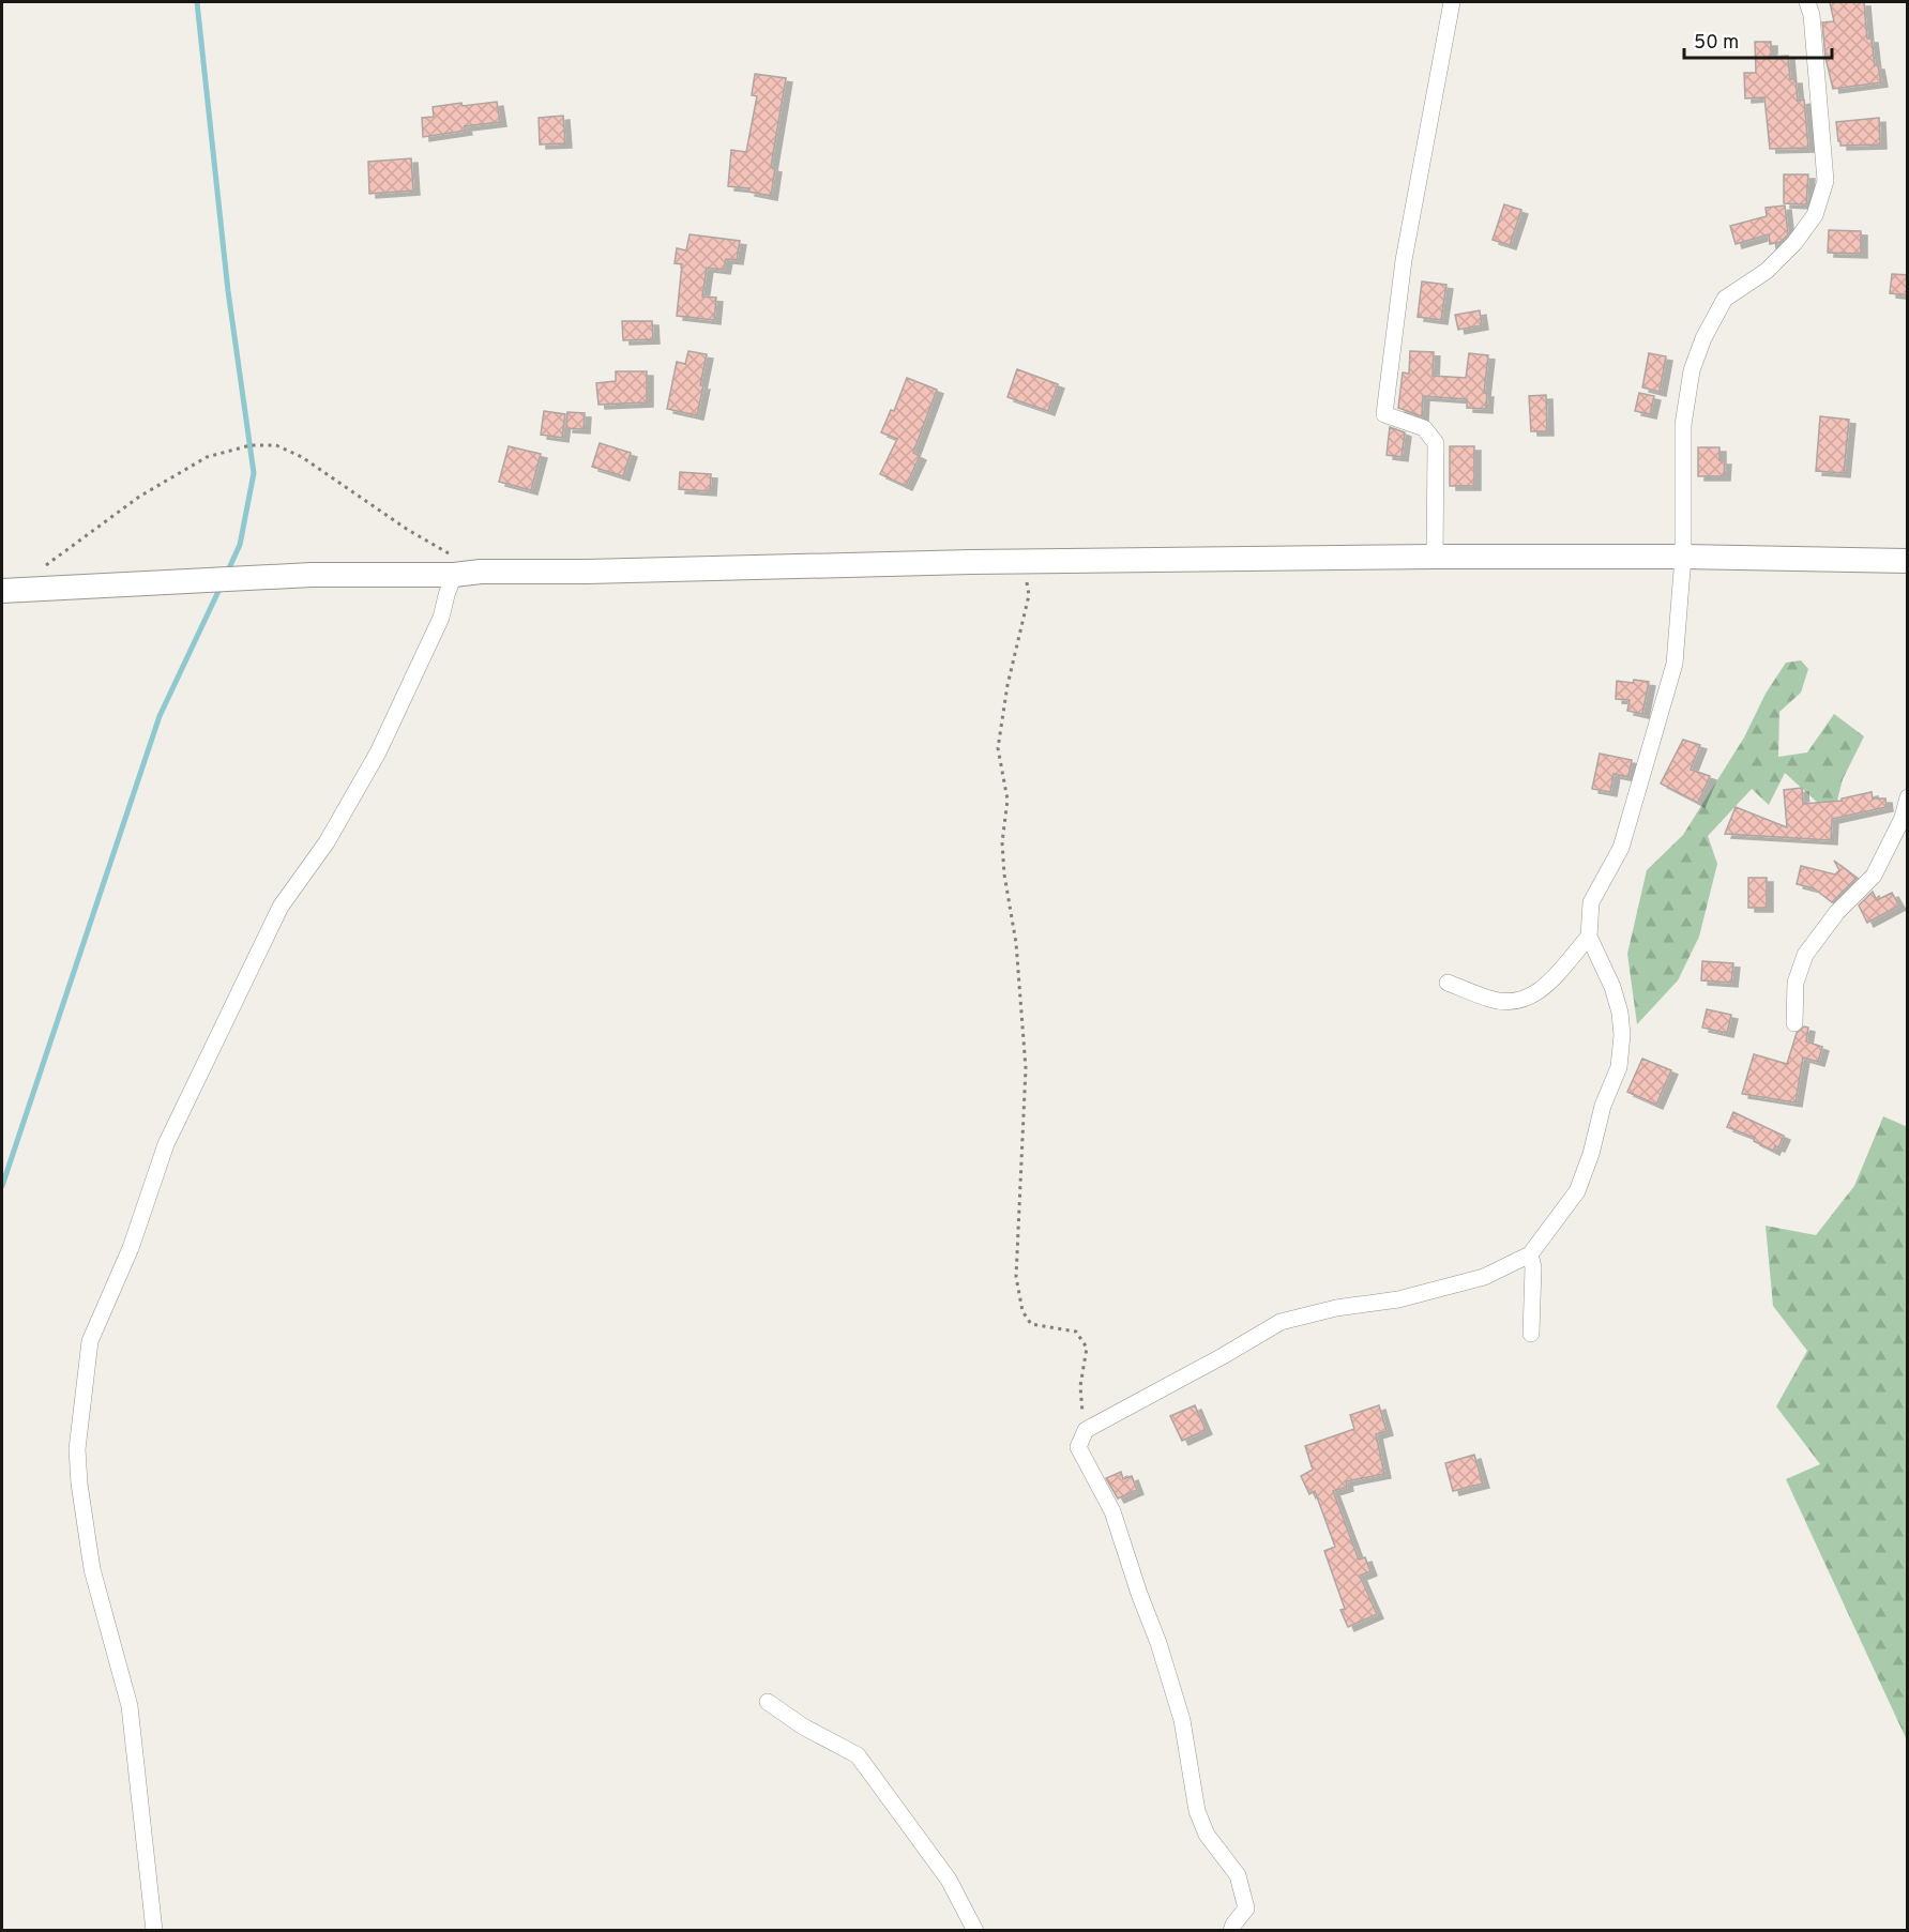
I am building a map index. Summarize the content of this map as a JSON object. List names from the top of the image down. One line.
{"scale_bar":"50 m"}
